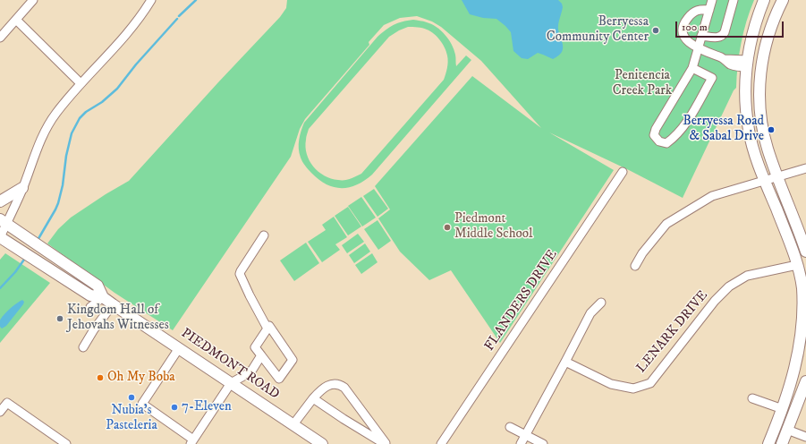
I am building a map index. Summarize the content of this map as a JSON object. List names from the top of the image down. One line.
{"streets":{"main road":["PIEDMONT ROAD"],"street":["FLANDERS DRIVE","LENARK DRIVE"]},"parks":["Penitencia Creek Park"],"places":["Berryessa Community Center","Berryessa Road & Sabal Drive","Piedmont Middle School","Kingdom Hall of Jehovahs Witnesses","Oh My Boba","Nubia's Pasteleria","7-Eleven"],"scale_bar":"100 m"}
